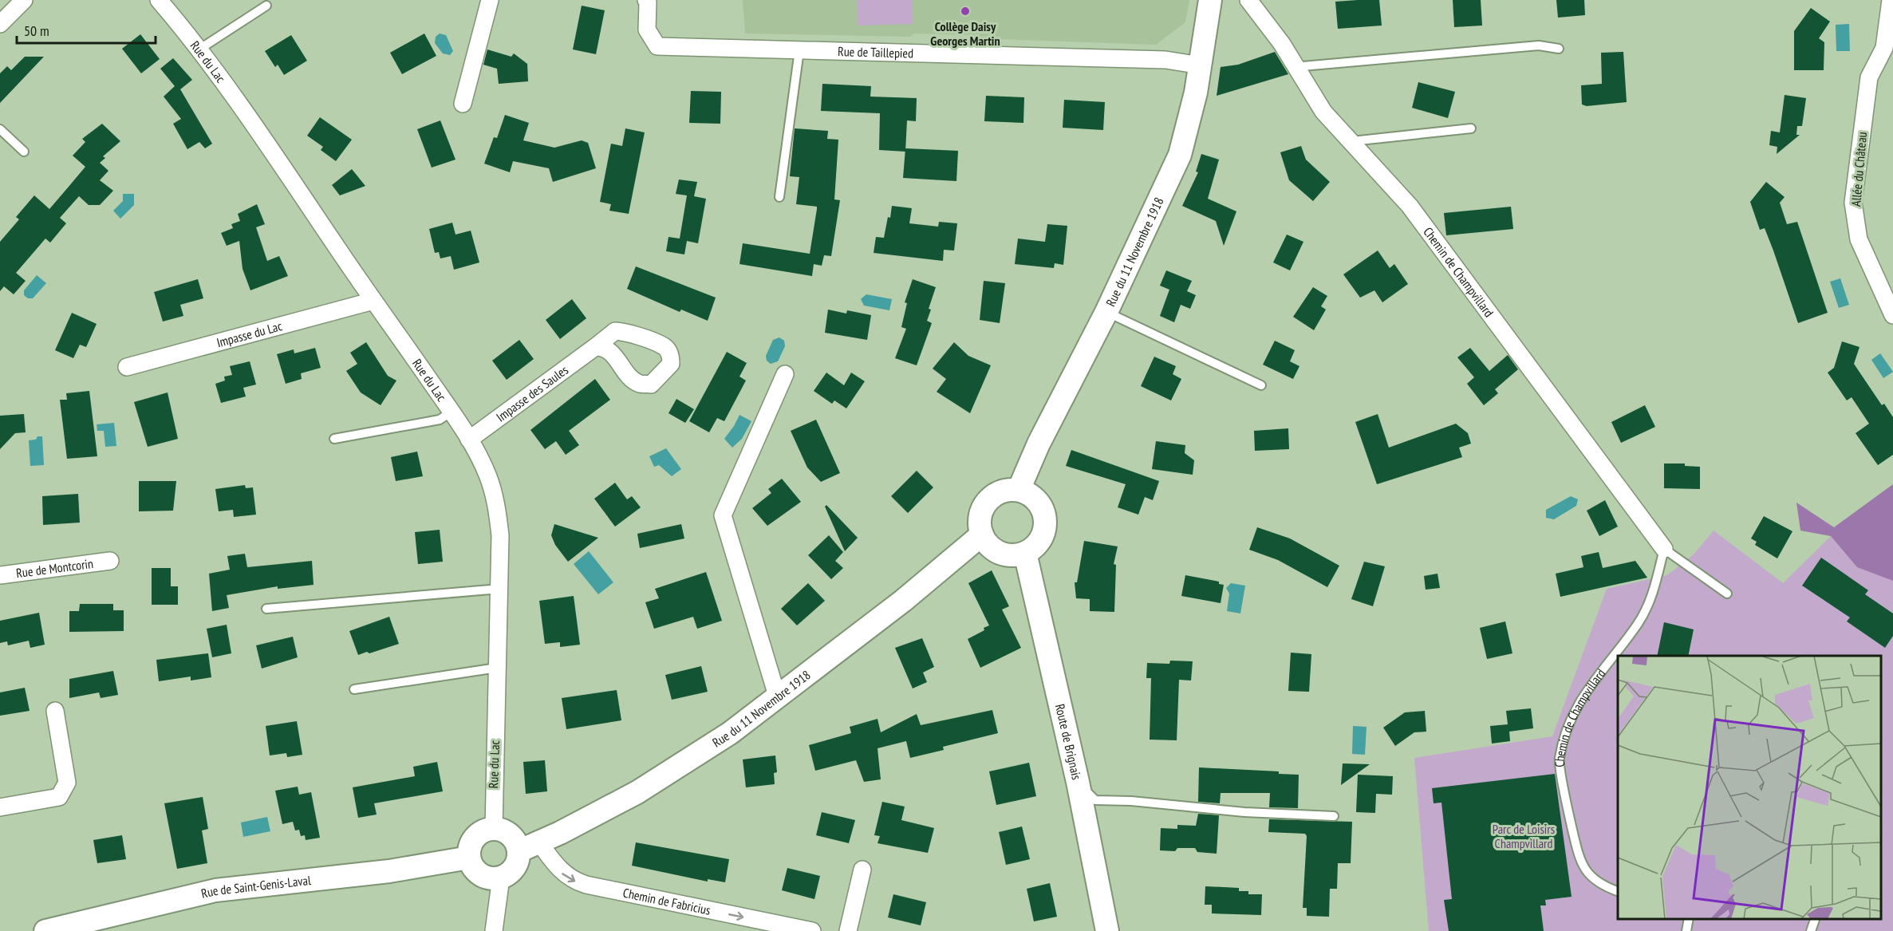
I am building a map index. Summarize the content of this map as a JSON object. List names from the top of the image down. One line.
{"streets":{"street":["Rue de Taillepied","Rue du Lac","Allée du Château","Rue du 11 Novembre 1918","Chemin de Champvillard","Impasse du Lac","Impasse des Saules","Rue de Montcorin","Route de Brignais","Rue de Saint-Genis-Laval","Chemin de Fabricius"]},"crossings":[["Rue de Taillepied","Rue du 11 Novembre 1918"],["Rue du Lac","Rue du 11 Novembre 1918"],["Rue du Lac","Impasse du Lac"],["Rue du Lac","Impasse des Saules"],["Rue du Lac","Rue de Saint-Genis-Laval"],["Rue du Lac","Chemin de Fabricius"],["Rue du 11 Novembre 1918","Route de Brignais"],["Rue du 11 Novembre 1918","Rue de Saint-Genis-Laval"],["Rue du 11 Novembre 1918","Chemin de Fabricius"],["Rue de Saint-Genis-Laval","Chemin de Fabricius"]],"one_way":["Chemin de Fabricius"],"parks":["Parc de Loisirs Champvillard"],"places":["Collège Daisy Georges Martin"],"scale_bar":"50 m"}
